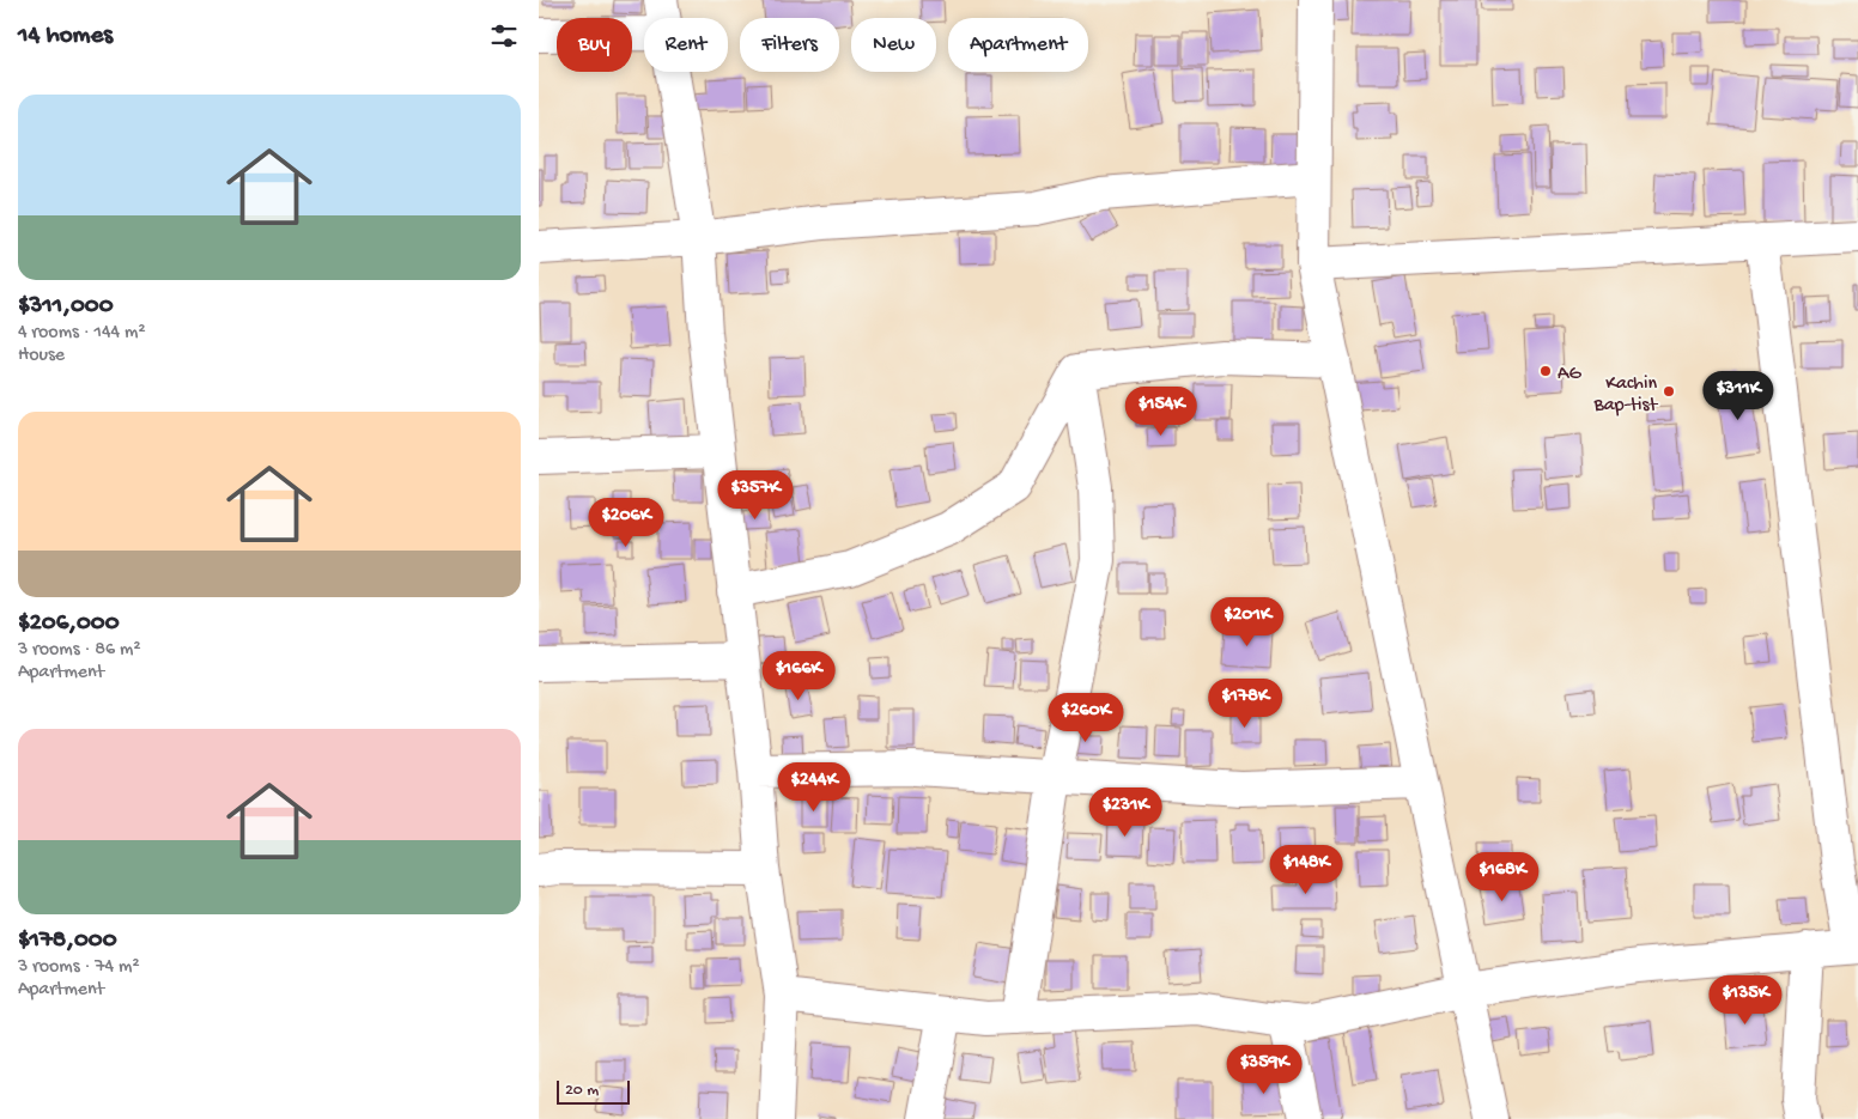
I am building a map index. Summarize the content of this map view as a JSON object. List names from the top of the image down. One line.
{"places":["AG","Kachin Bap-tist"],"scale_bar":"20 m","page":{"heading":"14 homes","chip":["Buy","Rent","Filters","New","Apartment"],"list":[{"name":"$311,000","note":"4 rooms · 144 m² · House"},{"name":"$206,000","note":"3 rooms · 86 m² · Apartment"},{"name":"$178,000","note":"3 rooms · 74 m² · Apartment"}],"price":["$311K","$154K","$357K","$206K","$201K","$166K","$178K","$260K","$244K","$231K","$148K","$168K","$135K","$359K"],"scale":"20 m"}}
